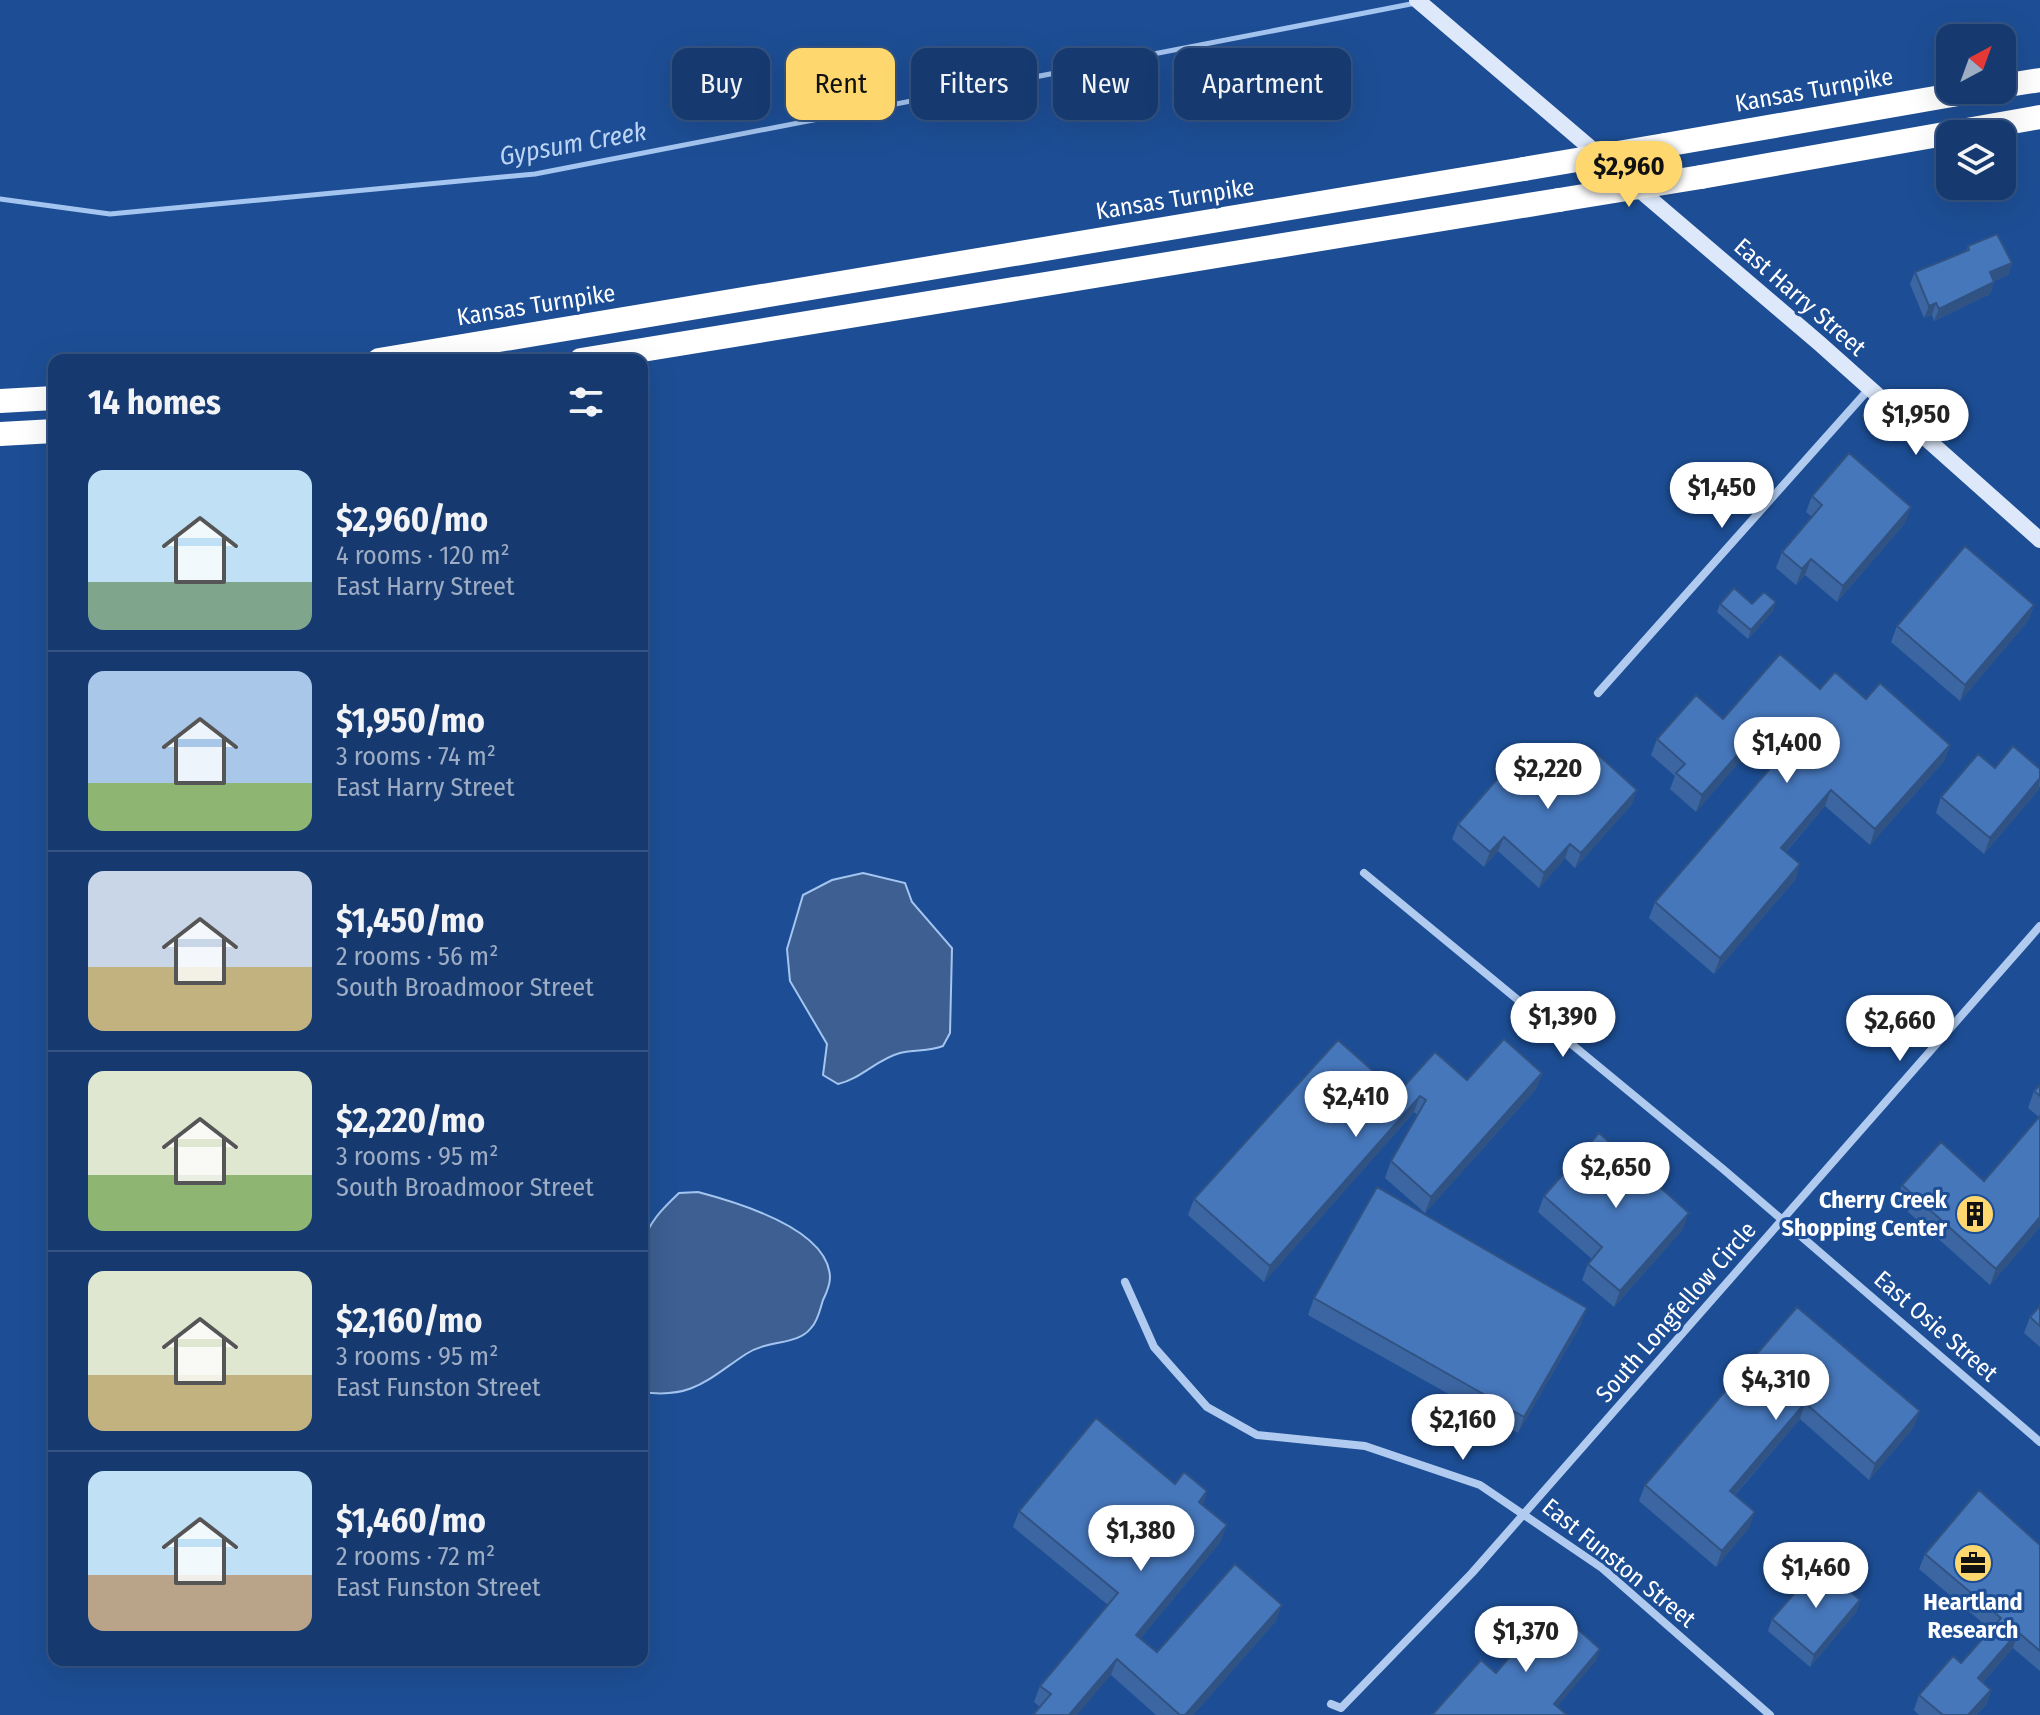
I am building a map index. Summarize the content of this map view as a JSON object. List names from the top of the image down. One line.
{"streets":{"highway":["Kansas Turnpike"],"main road":["East Harry Street"],"street":["South Longfellow Circle","East Osie Street","East Funston Street"]},"crossings":[["South Longfellow Circle","East Osie Street"],["South Longfellow Circle","East Funston Street"]],"water":["Gypsum Creek"],"places":{"building":["Cherry Creek Shopping Center"],"office":["Heartland Research"]},"north":"top right","page":{"chip":["Buy","Rent","Filters","New","Apartment"],"price":["$2,960","$1,950","$1,450","$1,400","$2,220","$1,390","$2,660","$2,410","$2,650","$4,310","$2,160","$1,380","$1,460","$1,370"],"heading":"14 homes","list":[{"name":"$2,960/mo","note":"4 rooms · 120 m² · East Harry Street"},{"name":"$1,950/mo","note":"3 rooms · 74 m² · East Harry Street"},{"name":"$1,450/mo","note":"2 rooms · 56 m² · South Broadmoor Street"},{"name":"$2,220/mo","note":"3 rooms · 95 m² · South Broadmoor Street"},{"name":"$2,160/mo","note":"3 rooms · 95 m² · East Funston Street"},{"name":"$1,460/mo","note":"2 rooms · 72 m² · East Funston Street"}]}}
